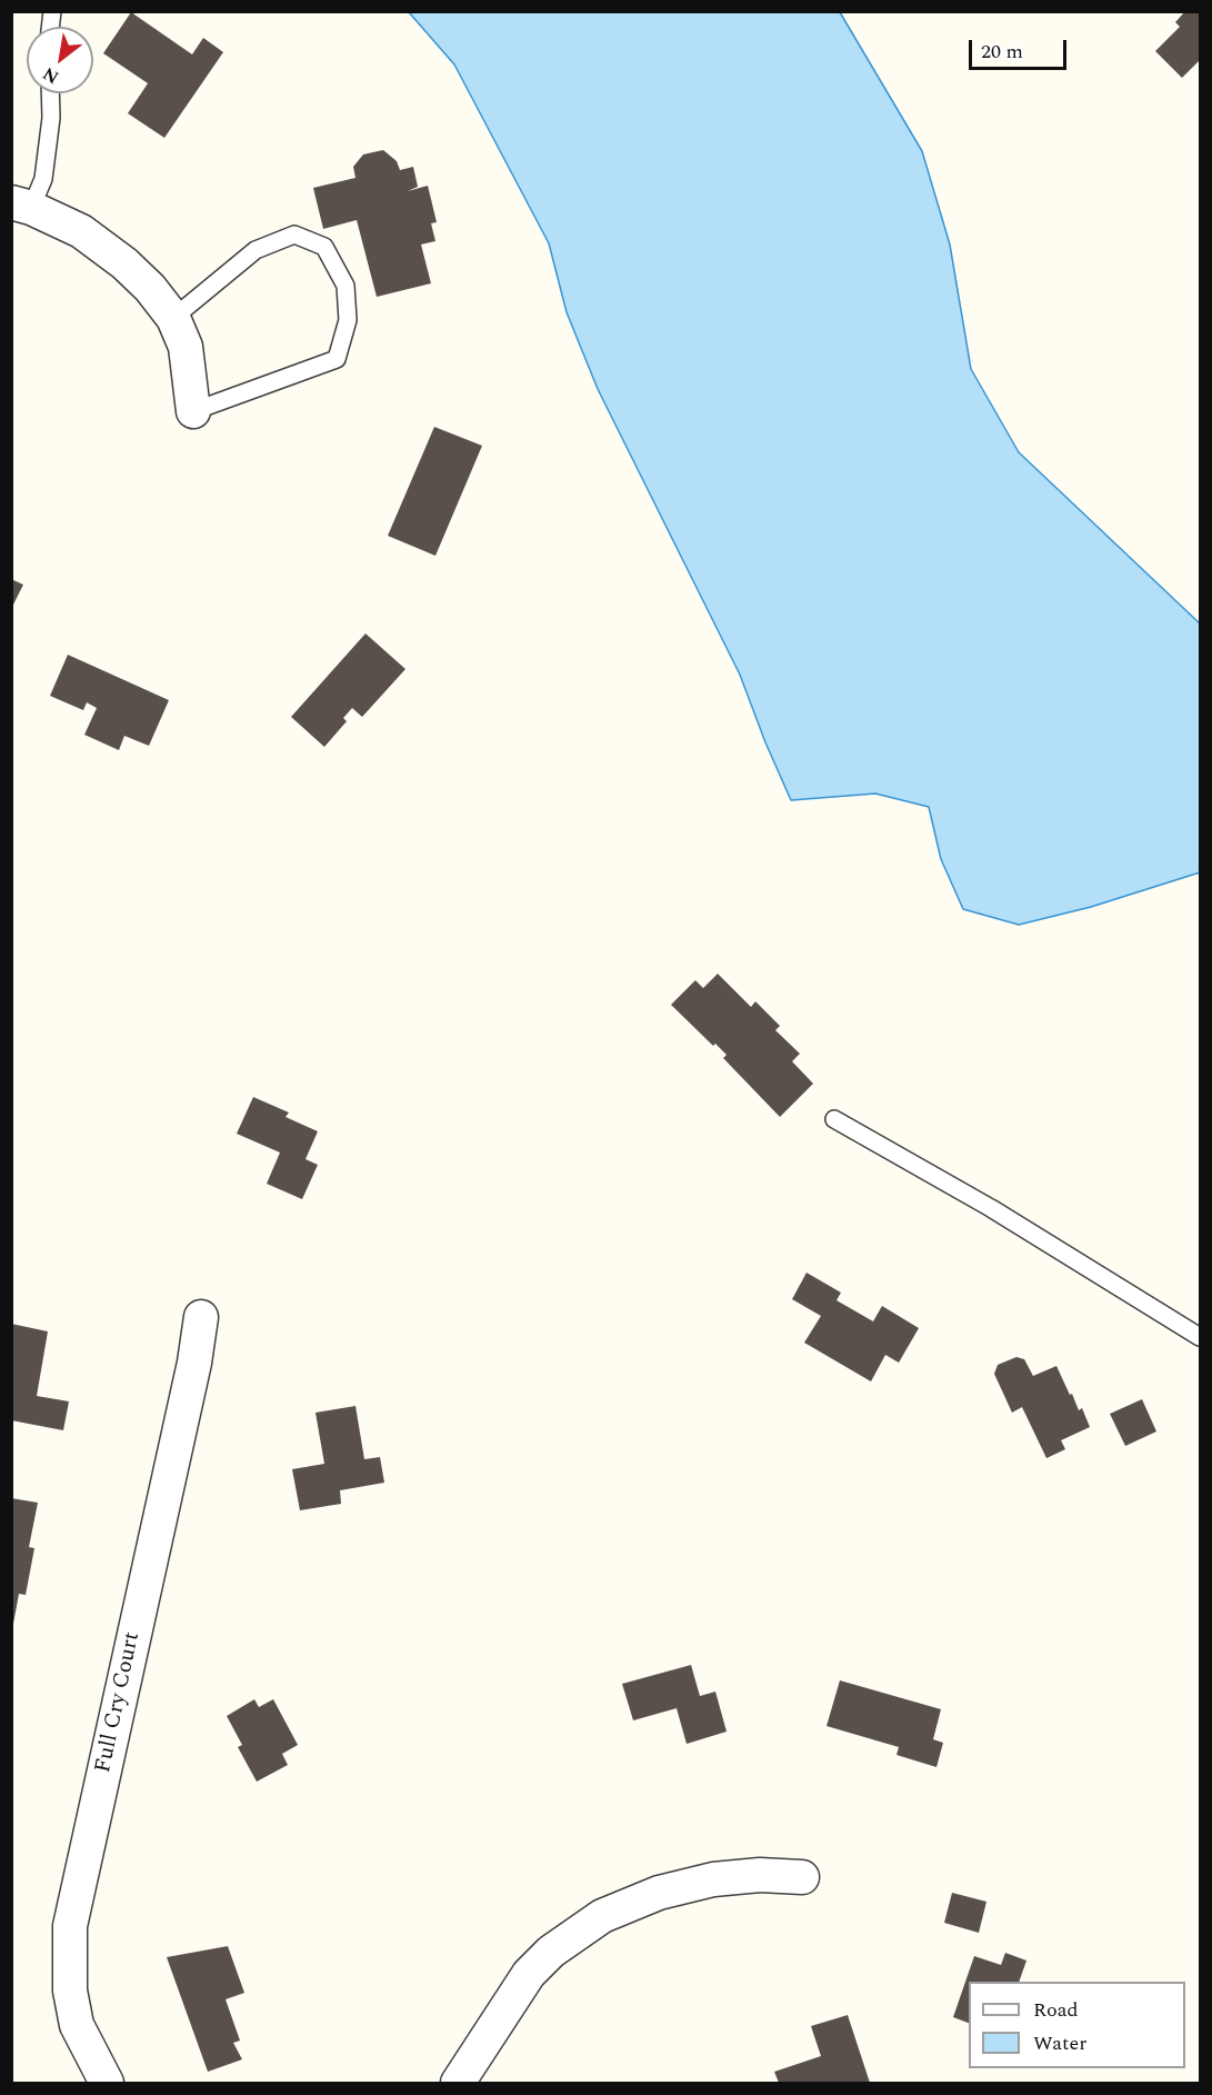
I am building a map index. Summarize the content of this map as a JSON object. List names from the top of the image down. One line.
{"streets":{"street":["Full Cry Court"]},"legend":["Road","Water"],"scale_bar":"20 m","north":"bottom left"}
